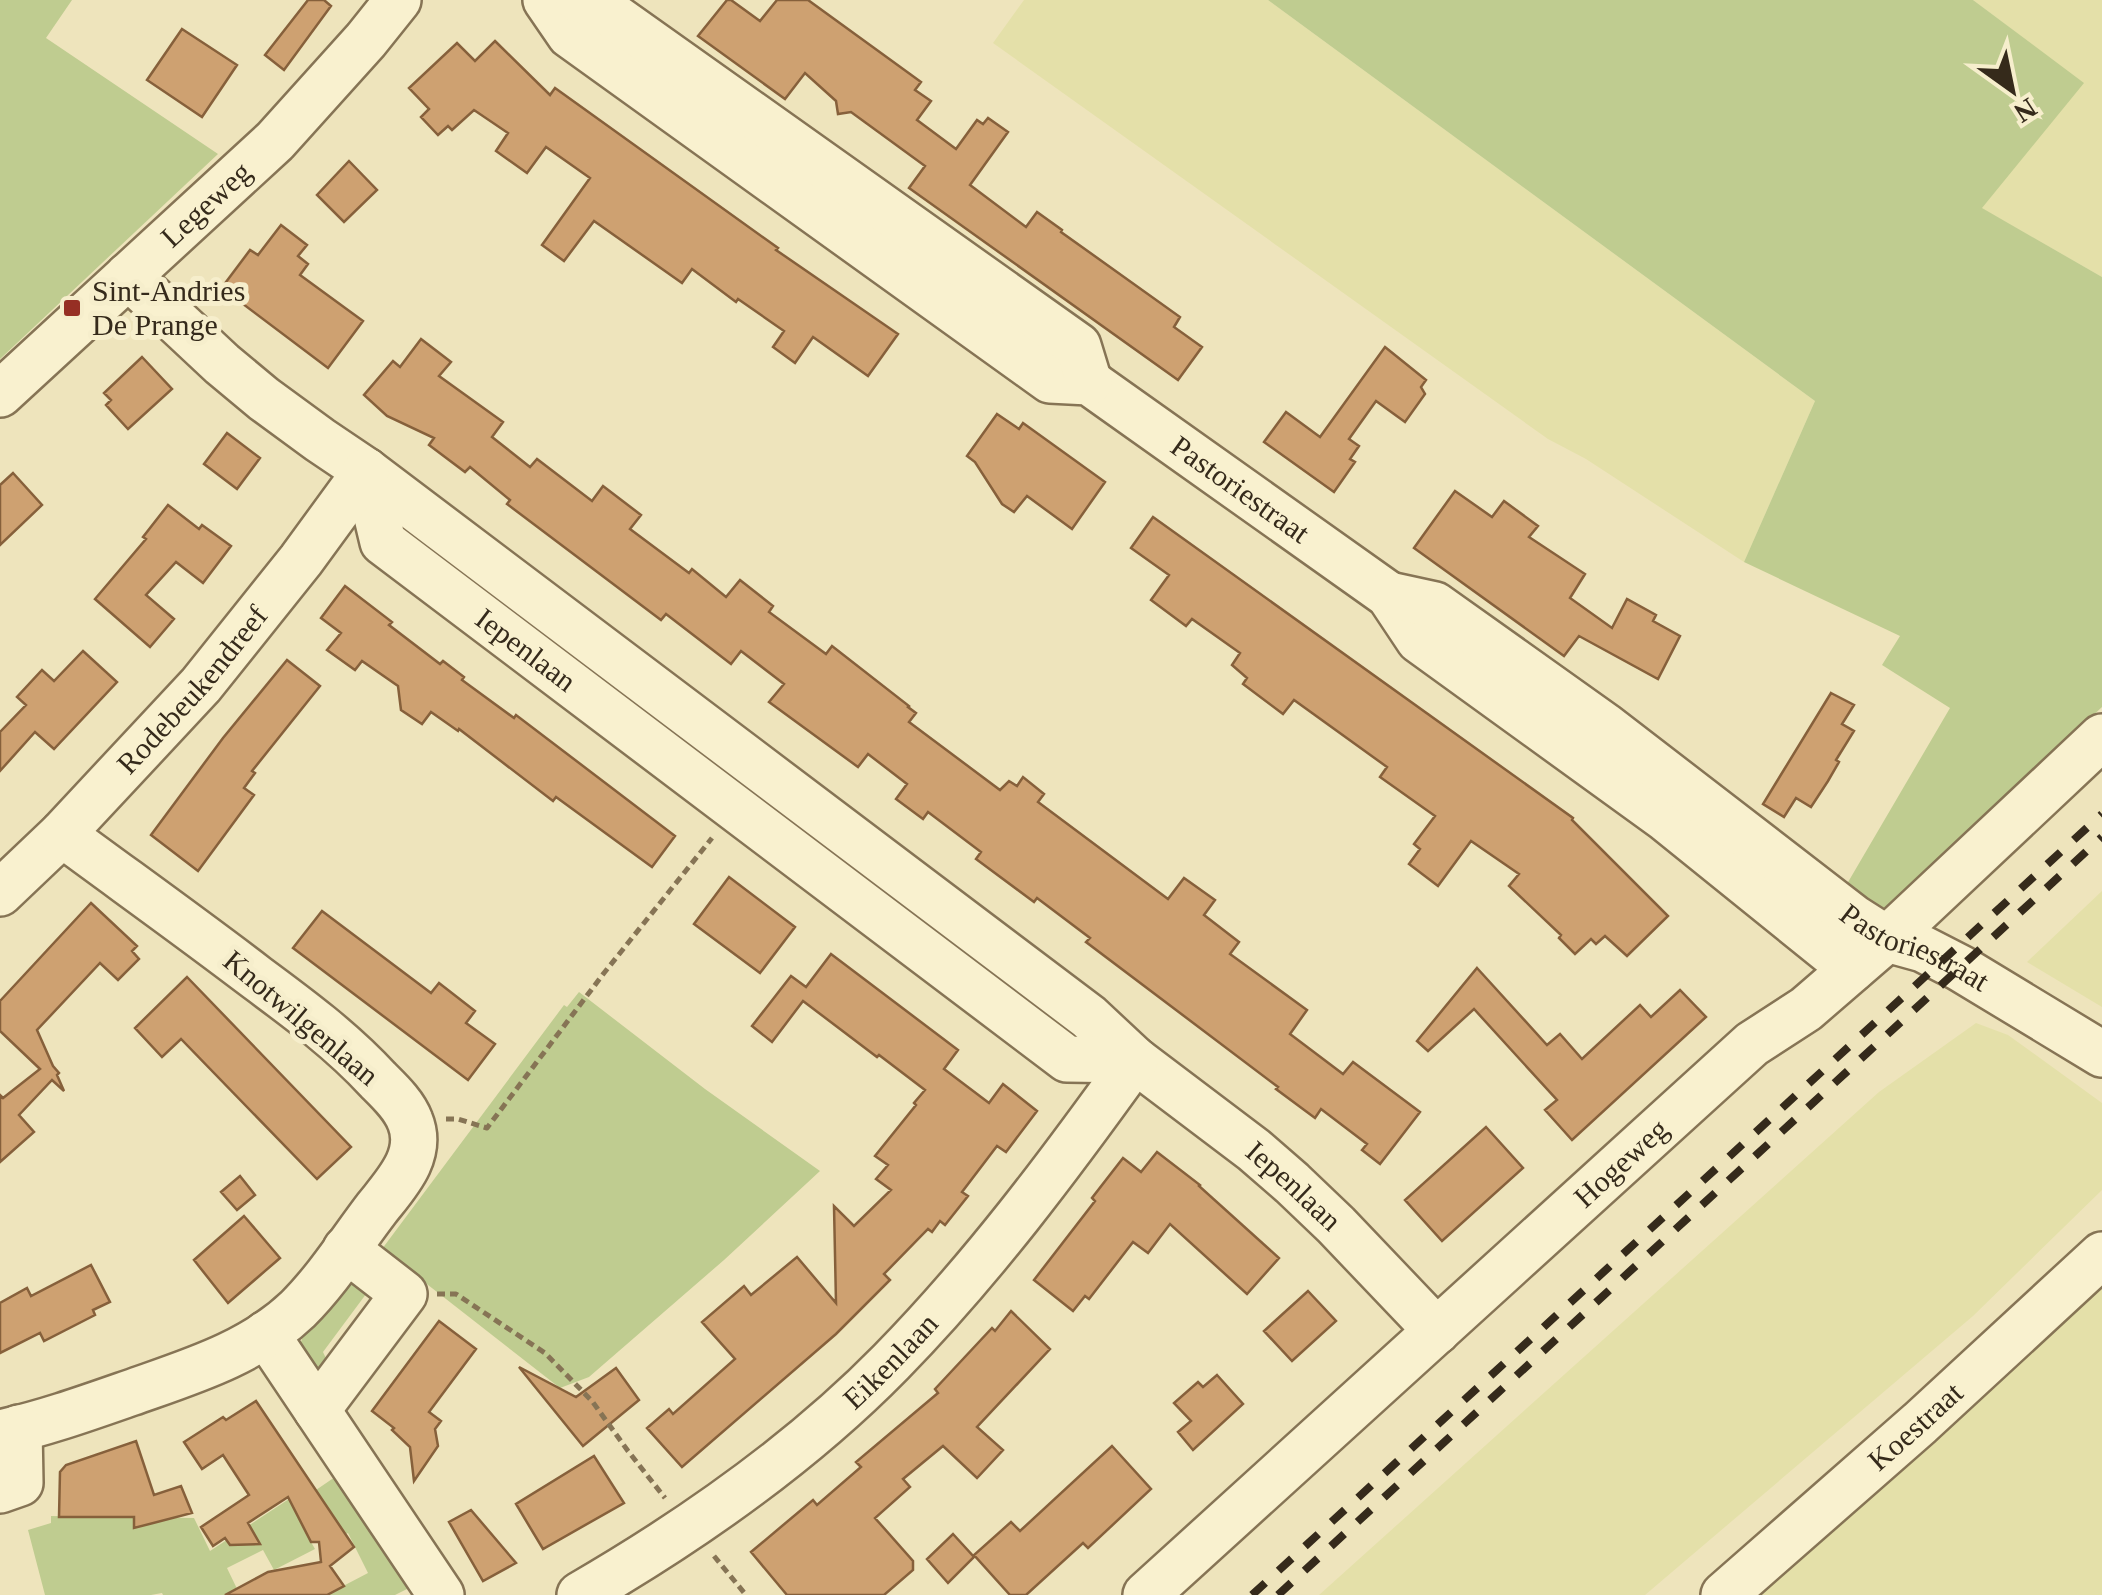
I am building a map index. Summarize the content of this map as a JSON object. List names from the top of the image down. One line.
{"streets":{"street":["Legeweg","Pastoriestraat","Iepenlaan","Rodebeukendreef","Knotwilgenlaan","Hogeweg","Eikenlaan","Koestraat"]},"crossings":[["Legeweg","Iepenlaan"],["Pastoriestraat","Hogeweg"],["Iepenlaan","Rodebeukendreef"],["Iepenlaan","Hogeweg"],["Iepenlaan","Eikenlaan"],["Rodebeukendreef","Knotwilgenlaan"]],"places":{"transit":["Sint-Andries De Prange"]},"north":"bottom right"}
